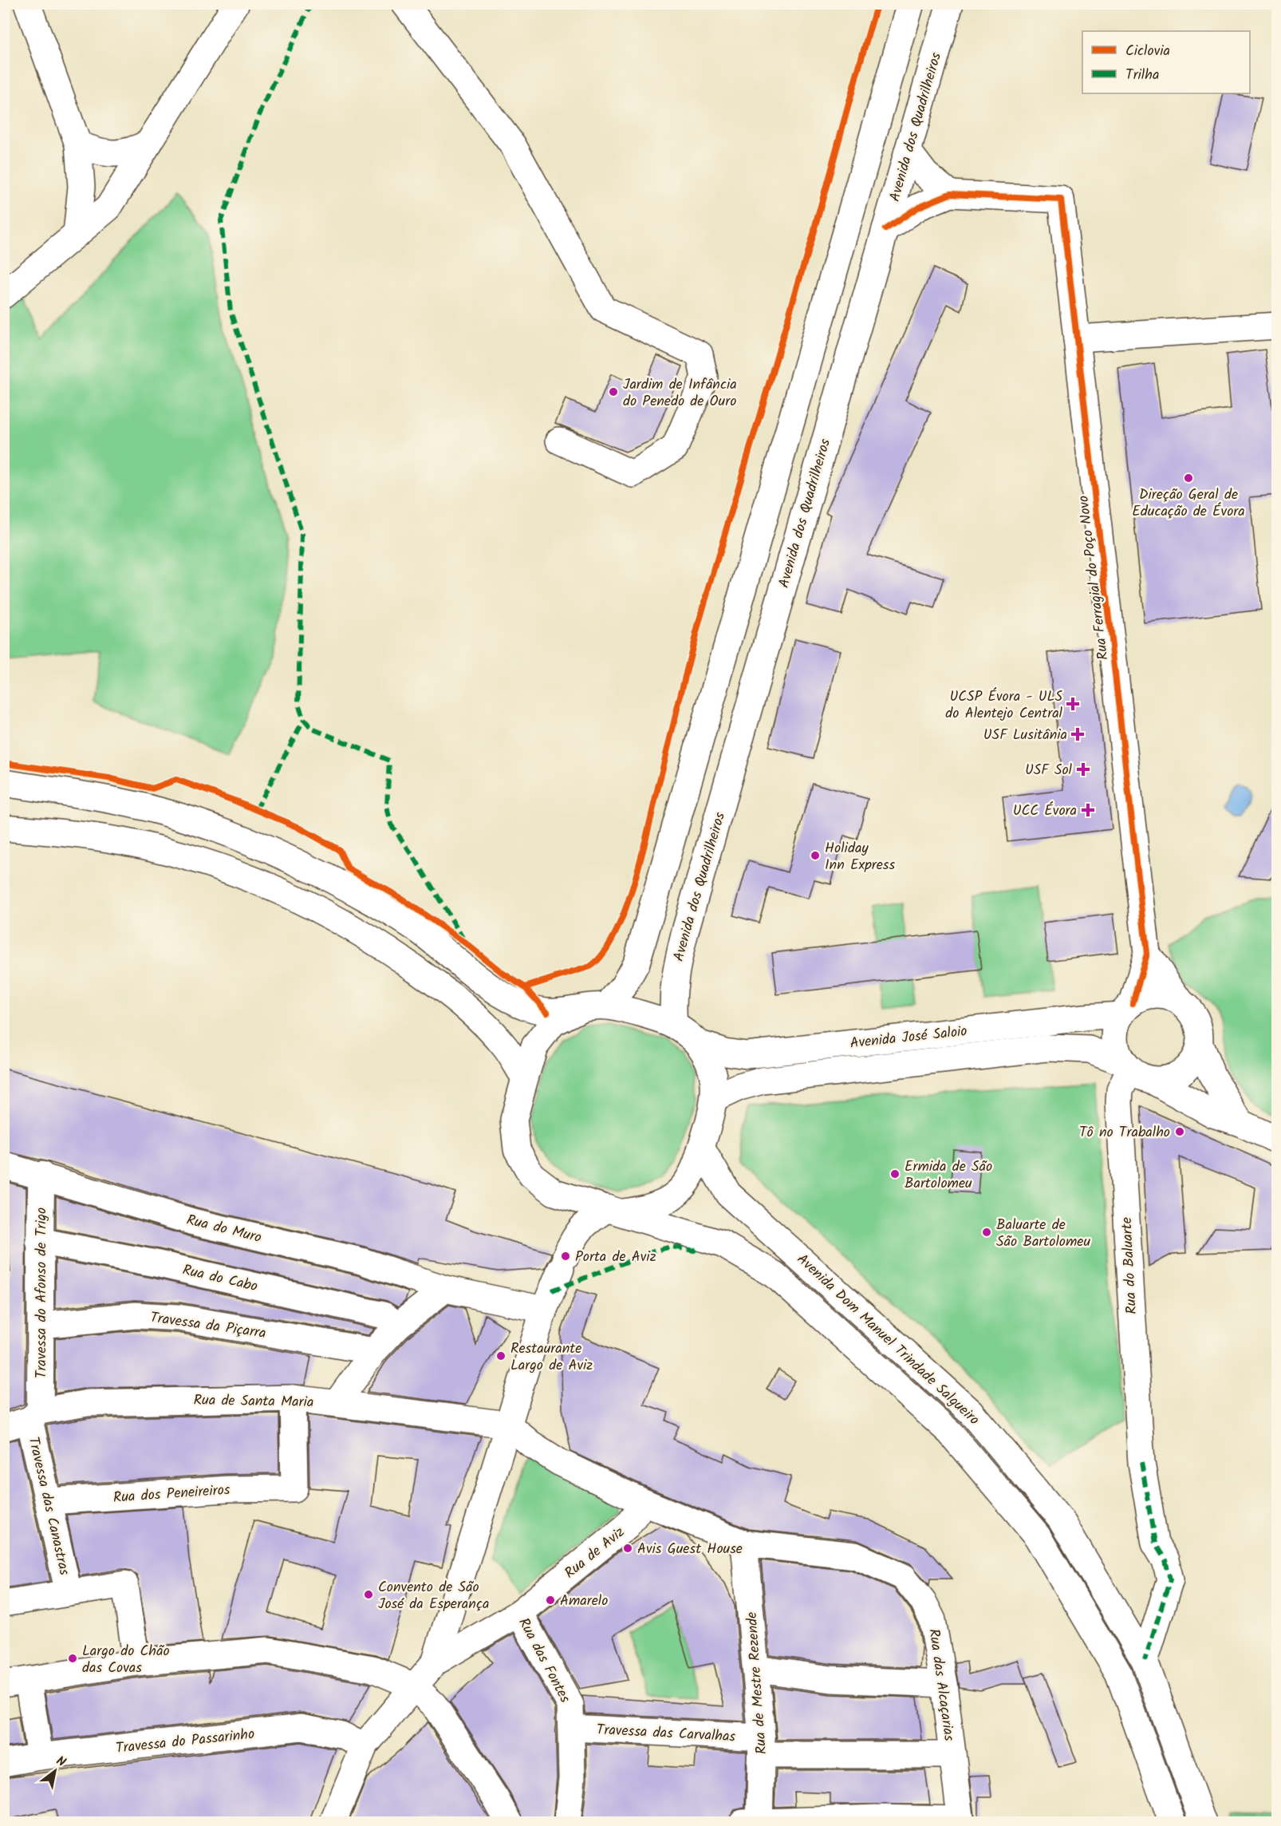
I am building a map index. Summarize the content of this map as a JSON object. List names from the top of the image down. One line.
{"streets":{"street":["Avenida dos Quadrilheiros","Rua Ferragial do Poço Novo","Avenida José Saloio","Rua do Muro","Rua do Baluarte","Rua do Cabo","Travessa do Afonso de Trigo","Travessa da Piçarra","Avenida Dom Manuel Trindade Salgueiro","Rua de Santa Maria","Rua dos Peneireiros","Travessa das Canastras","Rua de Aviz","Rua das Fontes","Rua de Mestre Rezende","Rua das Alcaçarias","Travessa das Carvalhas","Travessa do Passarinho"]},"crossings":[["Avenida dos Quadrilheiros","Avenida Dom Manuel Trindade Salgueiro"],["Avenida José Saloio","Rua do Baluarte"],["Avenida José Saloio","Avenida Dom Manuel Trindade Salgueiro"],["Rua do Muro","Travessa do Afonso de Trigo"],["Rua do Muro","Rua de Aviz"],["Rua do Baluarte","Avenida Dom Manuel Trindade Salgueiro"],["Rua do Cabo","Travessa do Afonso de Trigo"],["Travessa do Afonso de Trigo","Travessa da Piçarra"],["Travessa do Afonso de Trigo","Rua de Santa Maria"],["Travessa do Afonso de Trigo","Travessa das Canastras"],["Avenida Dom Manuel Trindade Salgueiro","Rua de Aviz"],["Rua de Santa Maria","Rua dos Peneireiros"],["Rua de Santa Maria","Travessa das Canastras"],["Rua de Santa Maria","Rua de Aviz"],["Rua dos Peneireiros","Travessa das Canastras"],["Rua de Aviz","Rua das Fontes"],["Rua de Aviz","Rua das Alcaçarias"],["Rua de Aviz","Travessa do Passarinho"],["Rua das Fontes","Travessa das Carvalhas"],["Rua de Mestre Rezende","Rua das Alcaçarias"],["Rua de Mestre Rezende","Travessa das Carvalhas"],["Rua das Alcaçarias","Travessa das Carvalhas"]],"places":{"other":["Jardim de Infância do Penedo de Ouro","Direção Geral de Educação de Évora","Holiday Inn Express","Tô no Trabalho","Ermida de São Bartolomeu","Baluarte de São Bartolomeu","Porta de Aviz","Restaurante Largo de Aviz","Avis Guest House","Convento de São José da Esperança","Amarelo","Largo do Chão das Covas"],"health":["UCSP Évora - ULS do Alentejo Central","USF Lusitânia","USF Sol","UCC Évora"]},"legend":["Ciclovia","Trilha"],"north":"top right"}
